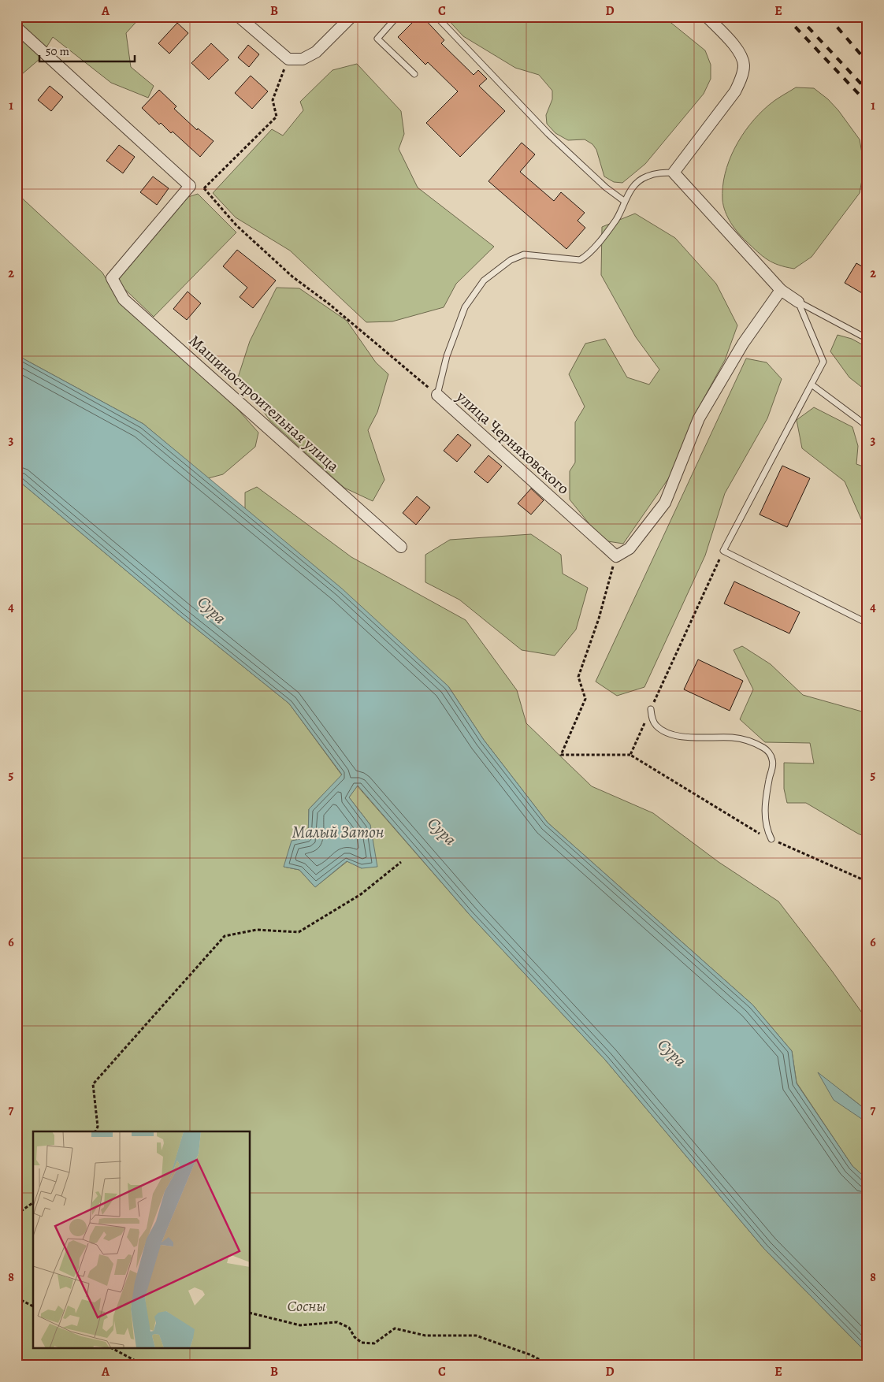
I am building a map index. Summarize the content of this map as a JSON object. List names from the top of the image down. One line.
{"streets":{"street":["Машиностроительная улица","улица Черняховского"]},"water":["Сура","Малый Затон"],"parks":["Сосны"],"scale_bar":"50 m","grid":{"columns":["A","B","C","D","E"],"rows":["1","2","3","4","5","6","7","8"]}}
